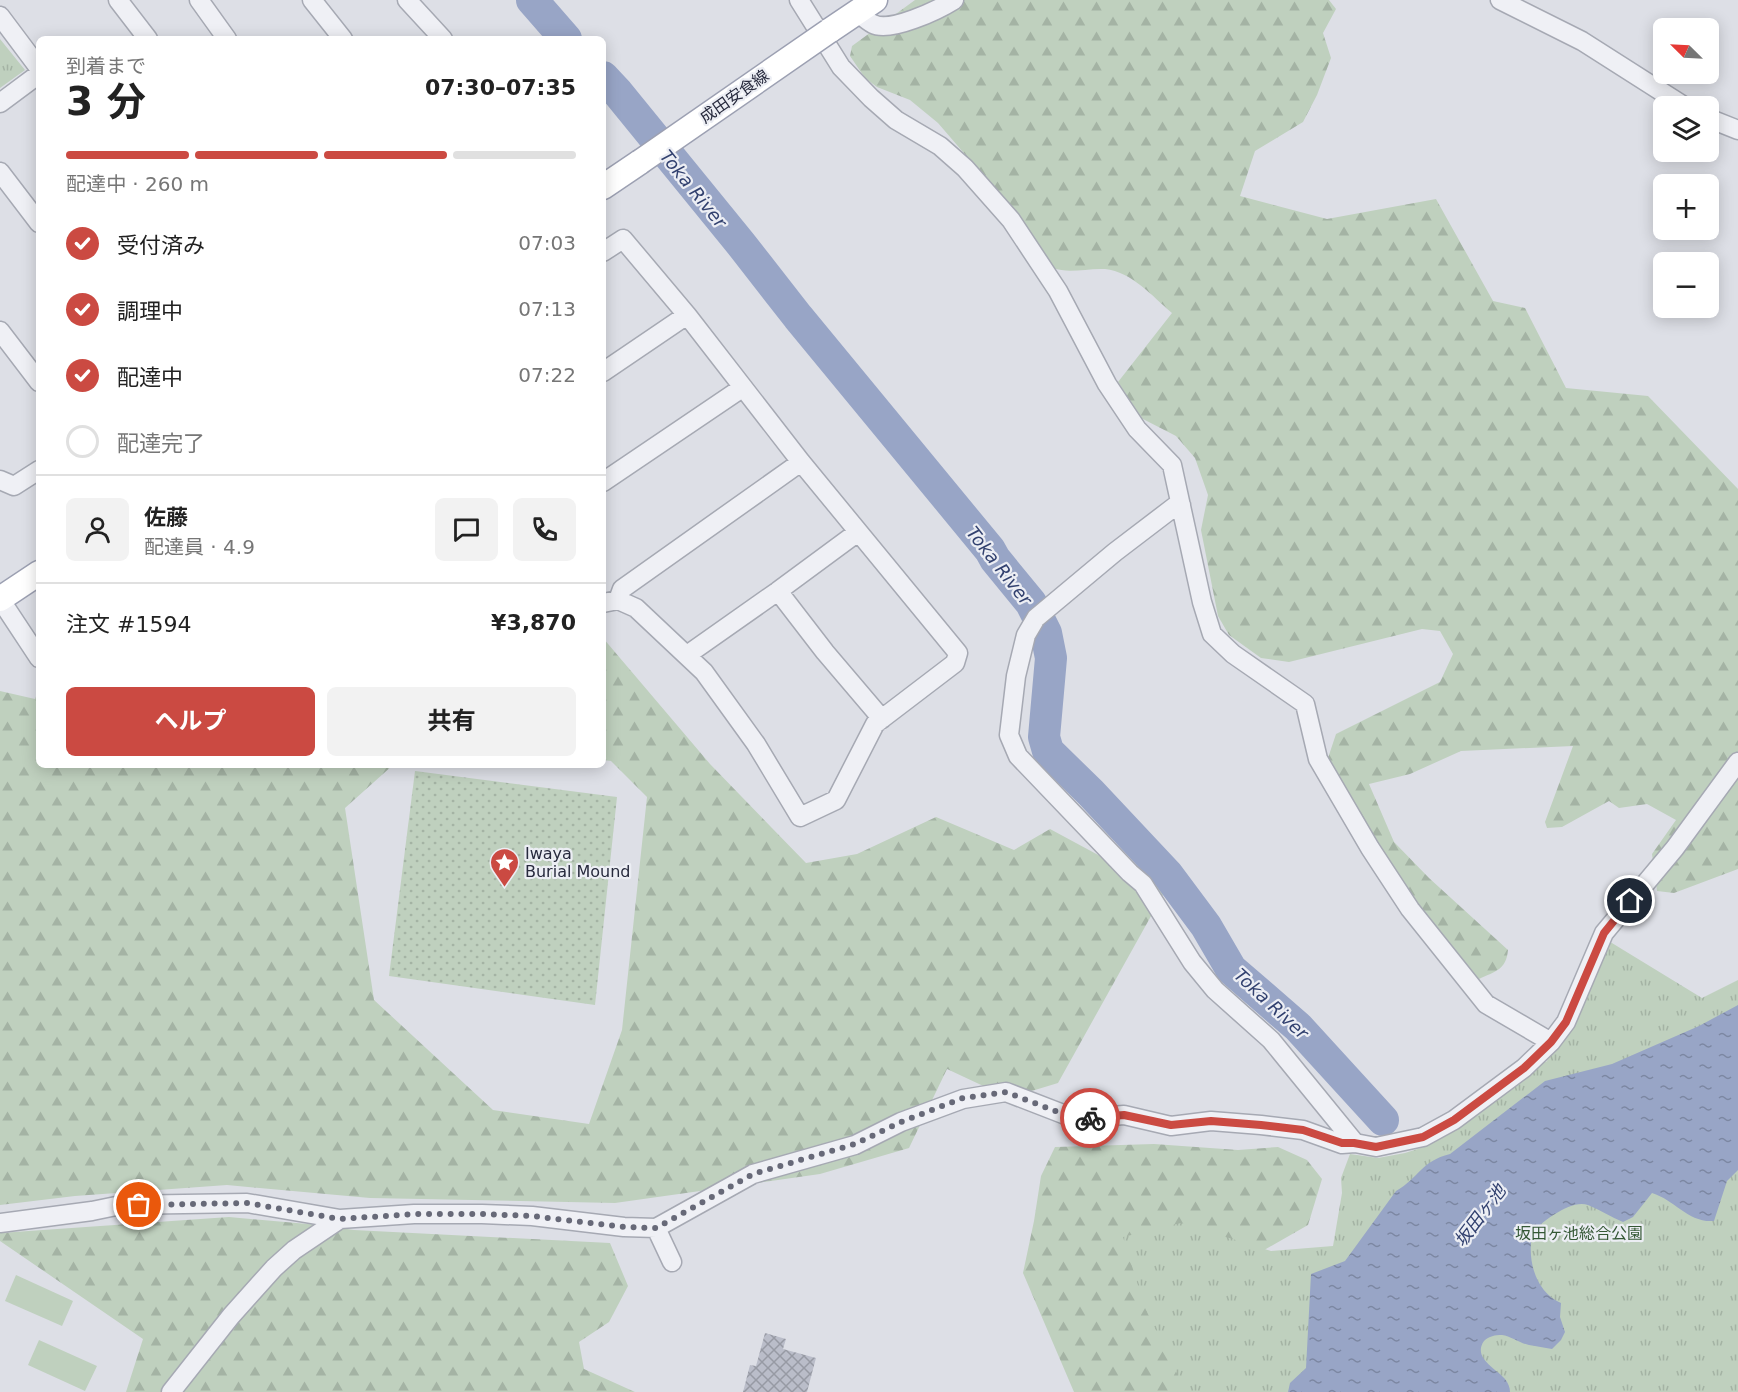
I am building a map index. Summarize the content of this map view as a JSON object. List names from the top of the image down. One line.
{"streets":{"main road":["成田安食線"]},"water":["Toka River","坂田ヶ池"],"parks":["坂田ヶ池総合公園"],"places":{"place":["Iwaya Burial Mound"]},"north":"top left","page":{"map_buttons":["+","−"],"heading":["3 分","到着まで","07:30–07:35"],"panel":["佐藤","配達員 · 4.9","注文 #1594","¥3,870"],"bar":"配達中 · 260 m","list":[["受付済み","07:03"],["調理中","07:13"],["配達中","07:22"],"配達完了"],"buttons":["ヘルプ","共有"]}}
